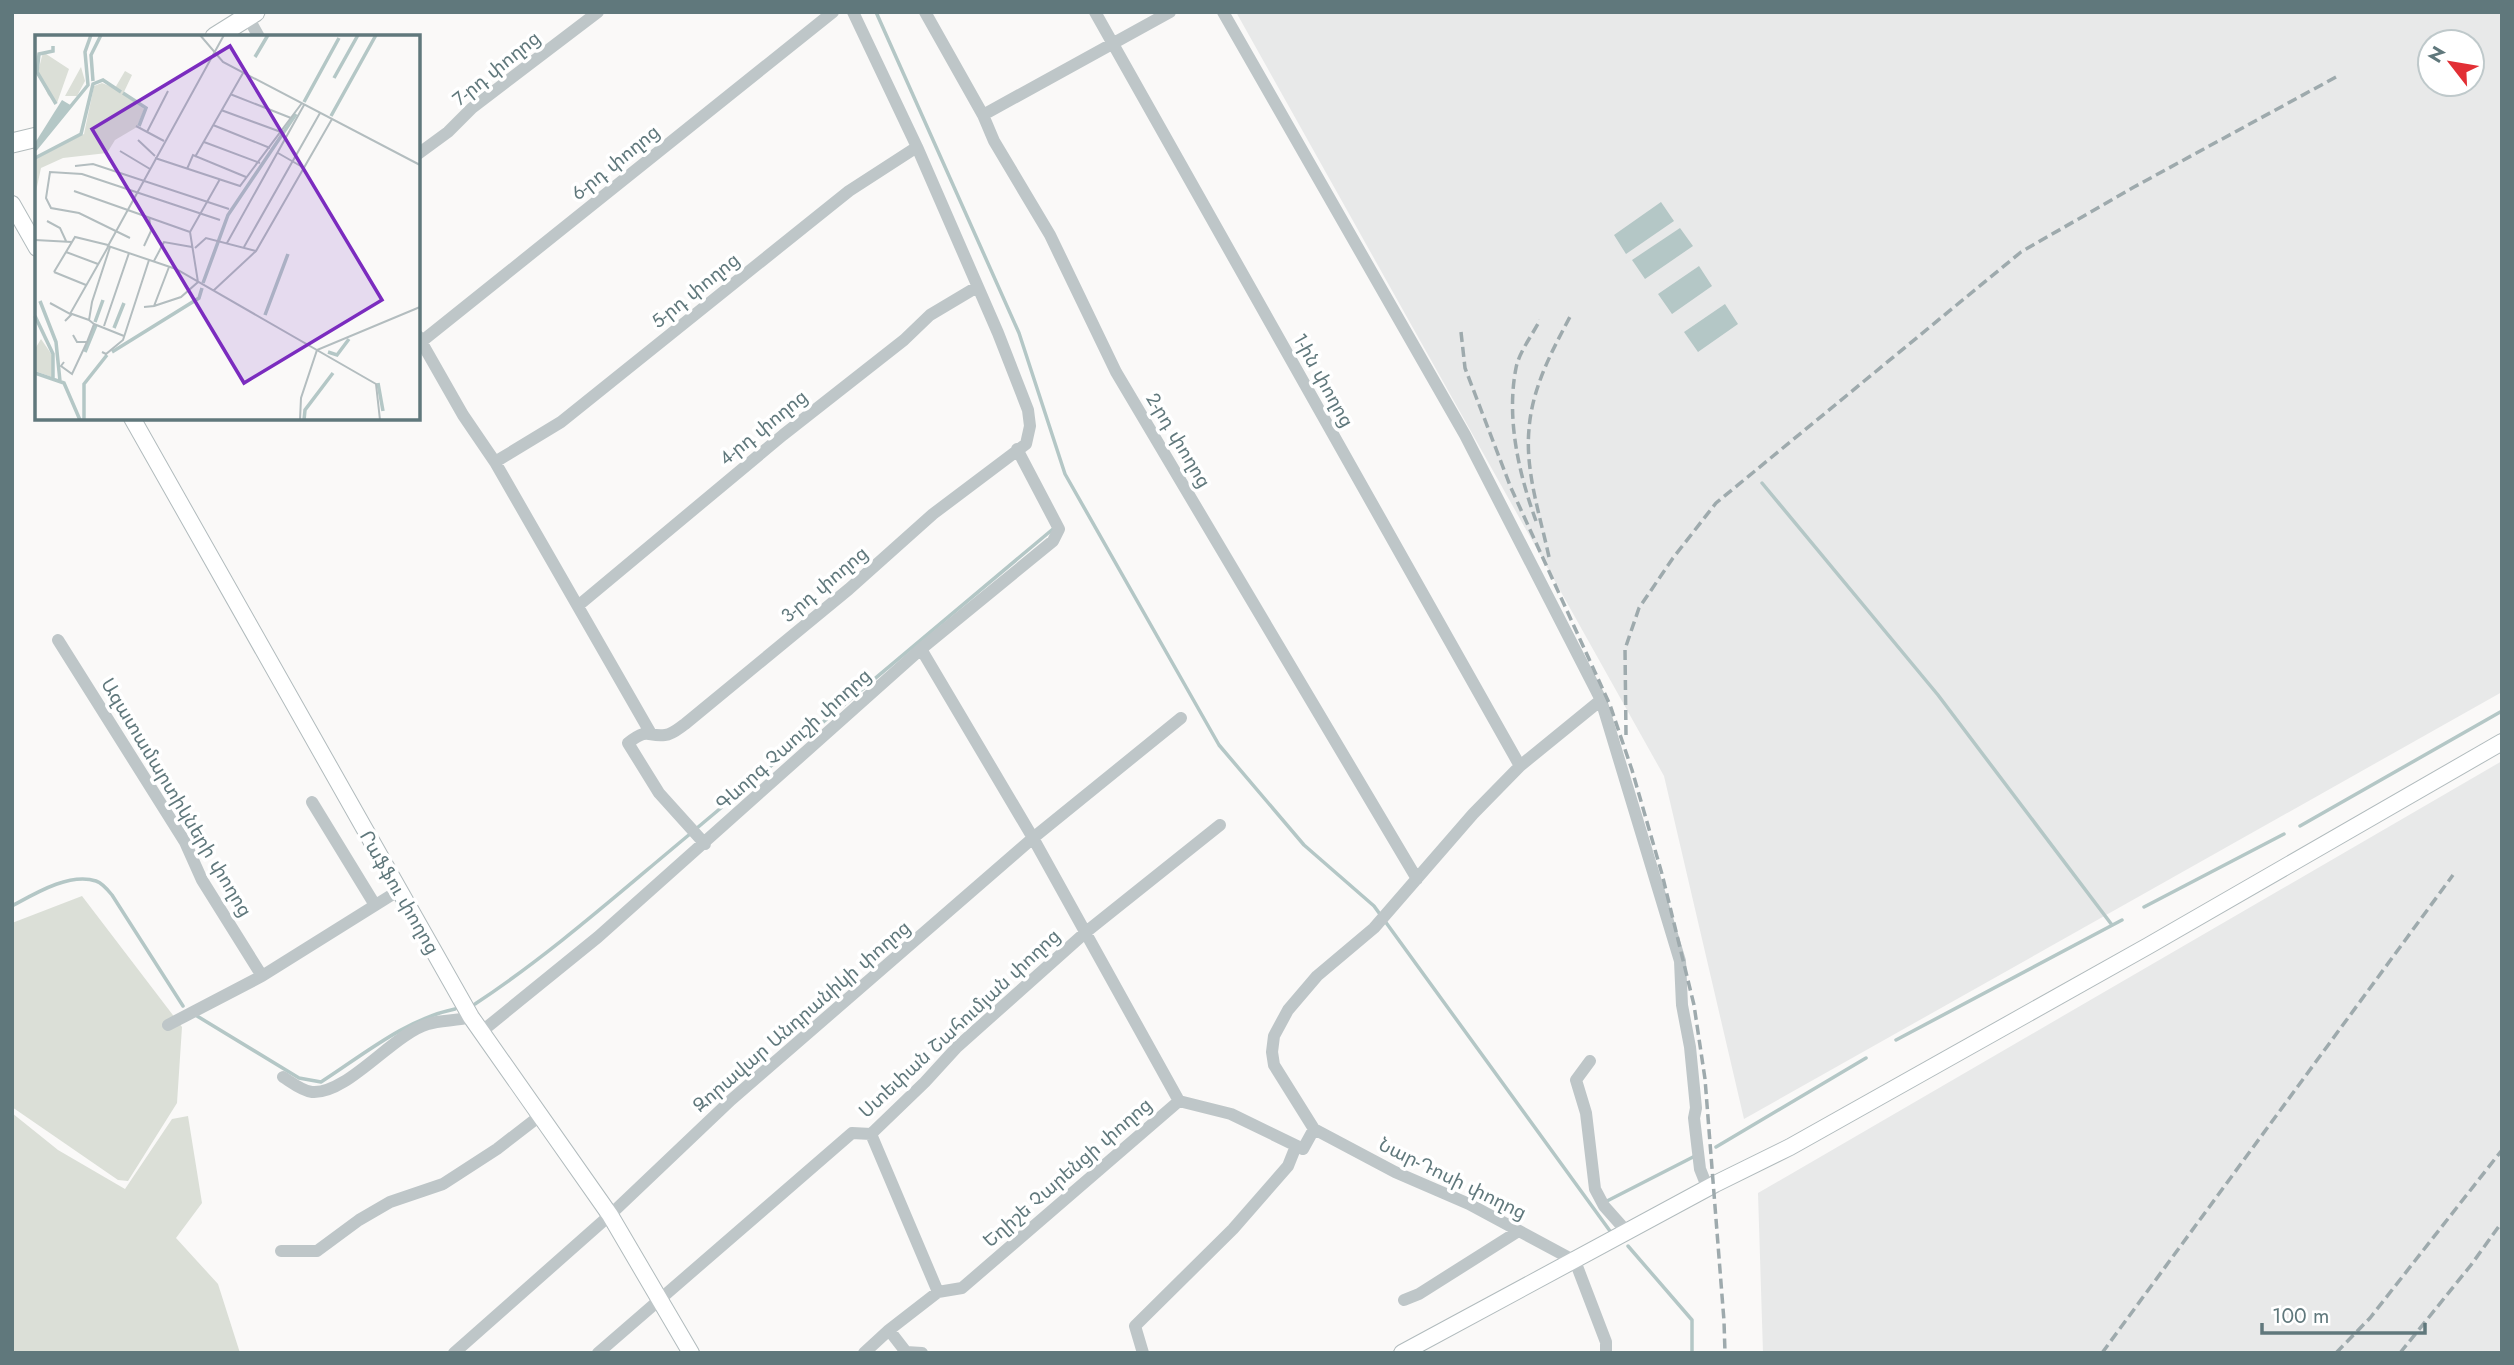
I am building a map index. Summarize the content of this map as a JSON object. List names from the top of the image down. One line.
{"streets":{"main road":["Րաֆֆու փողոց"],"street":["7-րդ փողոց","6-րդ փողոց","5-րդ փողոց","1-ին փողոց","4-րդ փողոց","2-րդ փողոց","3-րդ փողոց","Գևորգ Չաուշի փողոց","Ազատամարտիկների փողոց","Զորավար Անդրանիկի փողոց","Ստեփան Շահումյան փողոց","Եղիշե Չարենցի փողոց","Նար-Դոսի փողոց"]},"crossings":[["3-րդ փողոց","Գևորգ Չաուշի փողոց"],["Գևորգ Չաուշի փողոց","Րաֆֆու փողոց"],["Րաֆֆու փողոց","Զորավար Անդրանիկի փողոց"],["Րաֆֆու փողոց","Ստեփան Շահումյան փողոց"]],"scale_bar":"100 m","north":"top left"}
